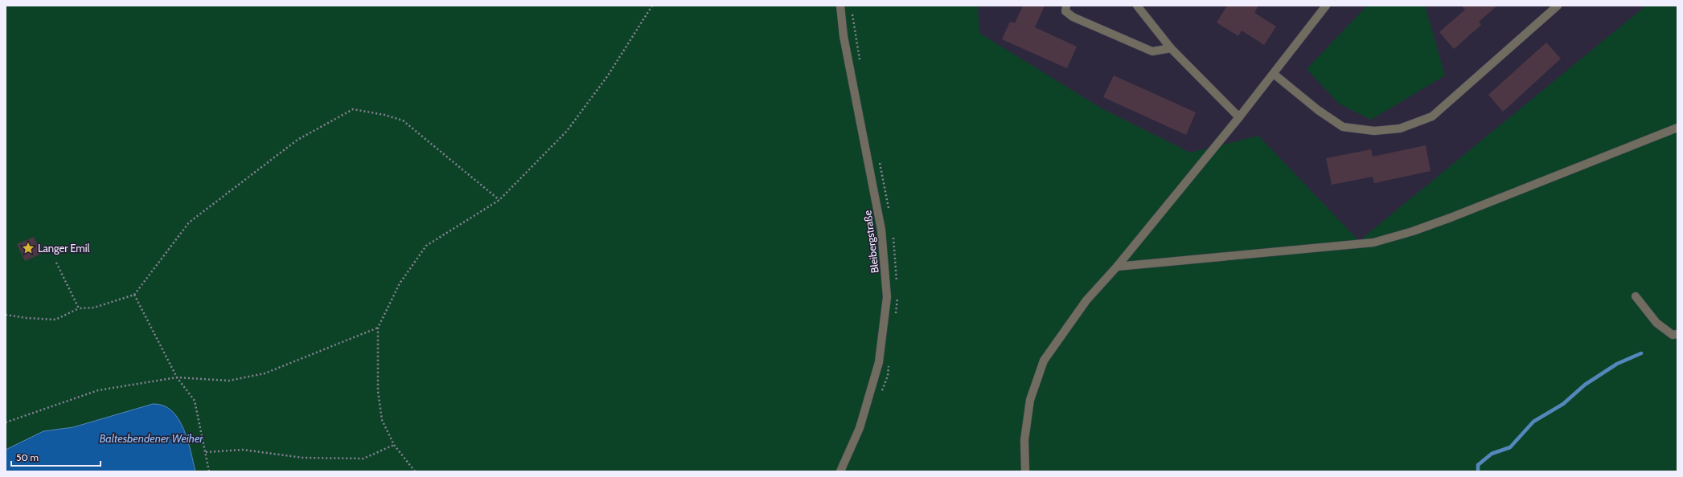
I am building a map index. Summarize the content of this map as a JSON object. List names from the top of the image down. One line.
{"streets":{"street":["Bleibergstraße"]},"water":["Baltesbendener Weiher"],"places":{"place":["Langer Emil"]},"scale_bar":"50 m"}
